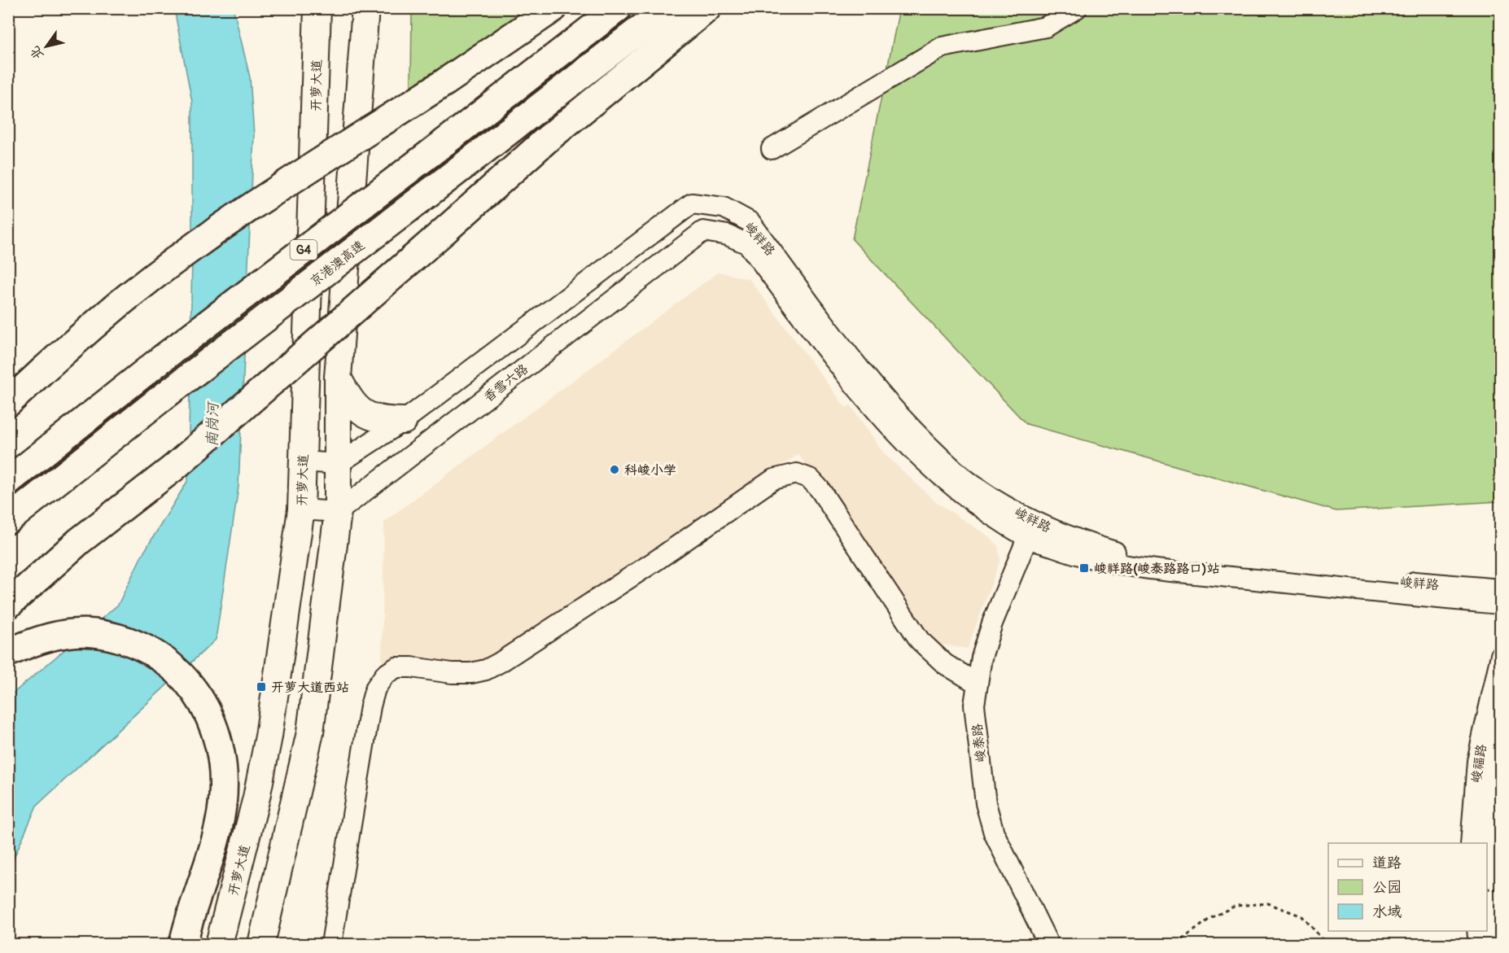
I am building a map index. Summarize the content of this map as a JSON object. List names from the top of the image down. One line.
{"streets":{"highway":["G4","京港澳高速"],"main road":["开萝大道"],"street":["峻祥路","香雪六路","峻泰路","峻福路"]},"crossings":[["峻祥路","香雪六路"],["峻祥路","峻泰路"]],"water":["南岗河"],"places":{"other":["科峻小学"],"transit":["峻祥路(峻泰路路口)站","开萝大道西站"]},"legend":["道路","公园","水域"],"north":"bottom left"}
